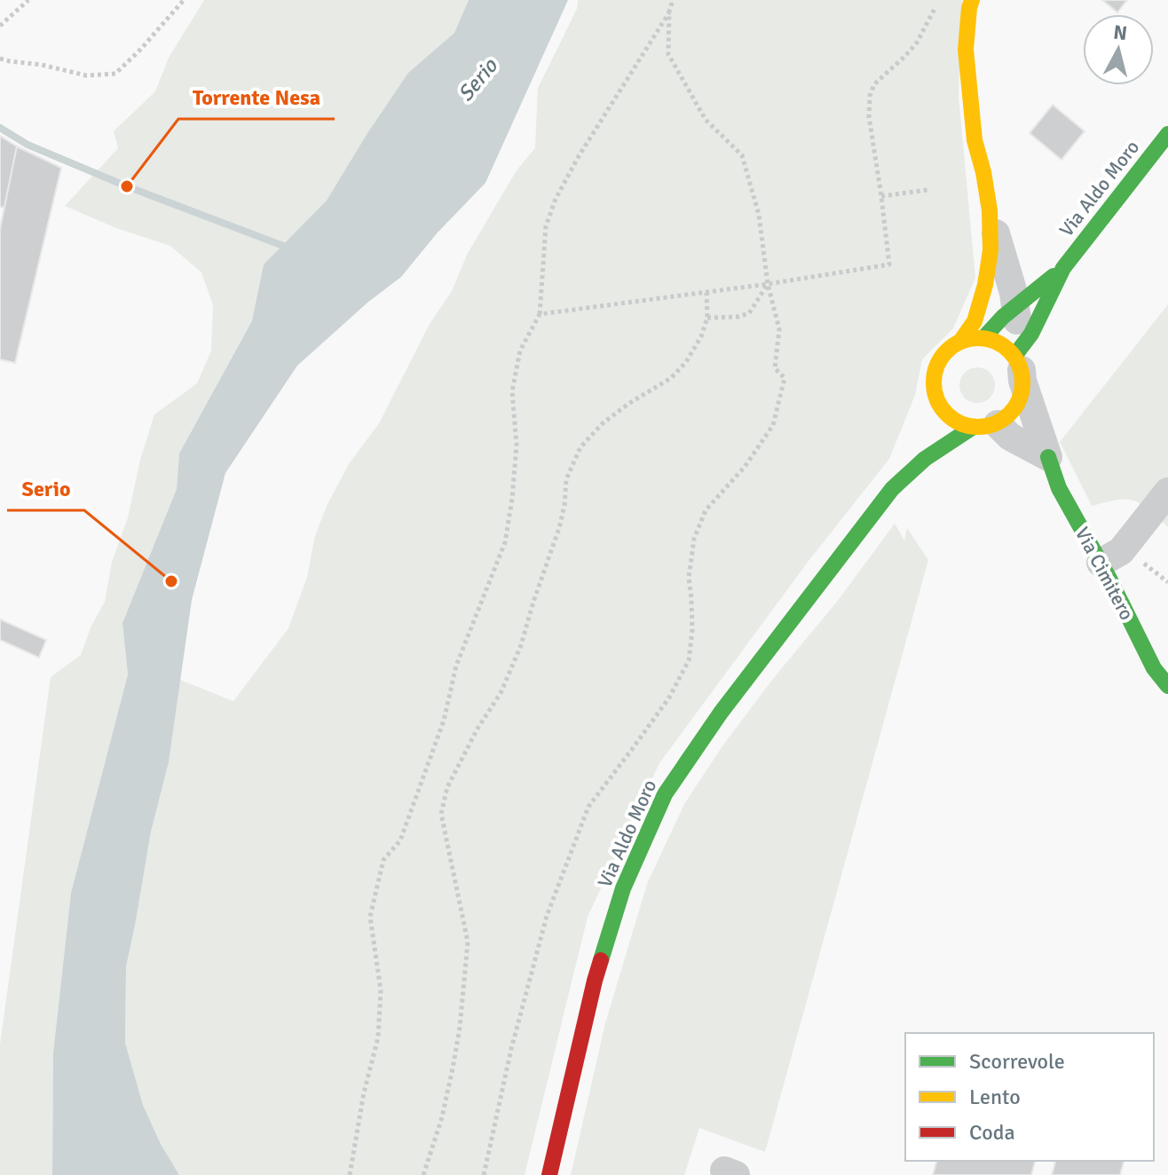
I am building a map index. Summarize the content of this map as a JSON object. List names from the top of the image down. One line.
{"streets":{"street":["Via Aldo Moro","Via Cimitero"]},"crossings":[["Via Aldo Moro","Via Cimitero"]],"water":["Serio"],"places":["Torrente Nesa","Serio"],"legend":["Scorrevole","Lento","Coda"],"north":"top"}
